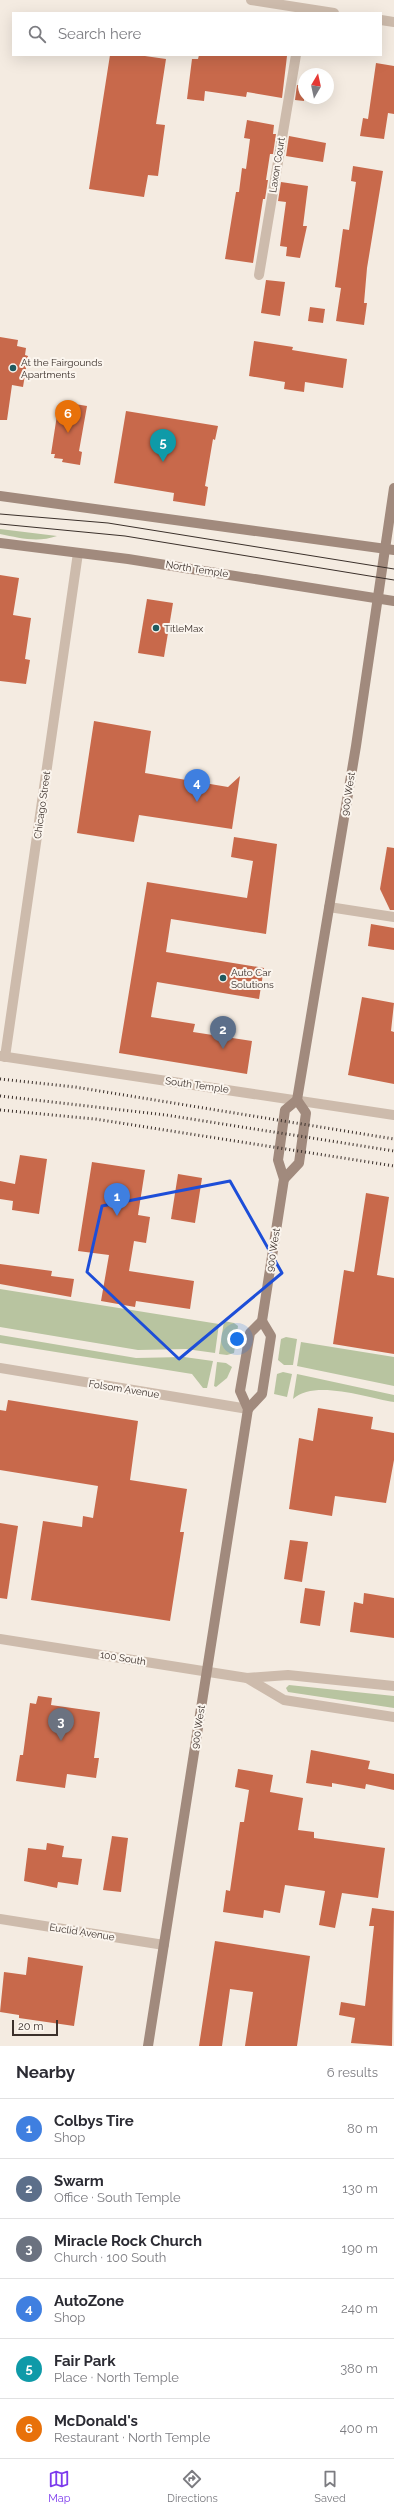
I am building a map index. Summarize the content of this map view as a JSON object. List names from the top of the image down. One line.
{"streets":{"main road":["North Temple","900 West"],"street":["Laxon Court","Chicago Street","South Temple","Folsom Avenue","100 South","Euclid Avenue"]},"crossings":[["North Temple","900 West"],["North Temple","Chicago Street"],["900 West","South Temple"],["900 West","Folsom Avenue"],["900 West","100 South"],["900 West","Euclid Avenue"],["Chicago Street","South Temple"]],"places":["At the Fairgounds Apartments","TitleMax","Auto Car Solutions"],"scale_bar":"20 m","north":"top","page":{"search":"Search here","pins":["6","5","4","2","1","3"],"scale":"20 m","heading":["Nearby","6 results"],"list":[{"mark":"1","name":"Colbys Tire","note":"Shop","value":"80 m"},{"mark":"2","name":"Swarm","note":"Office · South Temple","value":"130 m"},{"mark":"3","name":"Miracle Rock Church","note":"Church · 100 South","value":"190 m"},{"mark":"4","name":"AutoZone","note":"Shop","value":"240 m"},{"mark":"5","name":"Fair Park","note":"Place · North Temple","value":"380 m"},{"mark":"6","name":"McDonald's","note":"Restaurant · North Temple","value":"400 m"}],"nav":["Map","Directions","Saved"]}}
